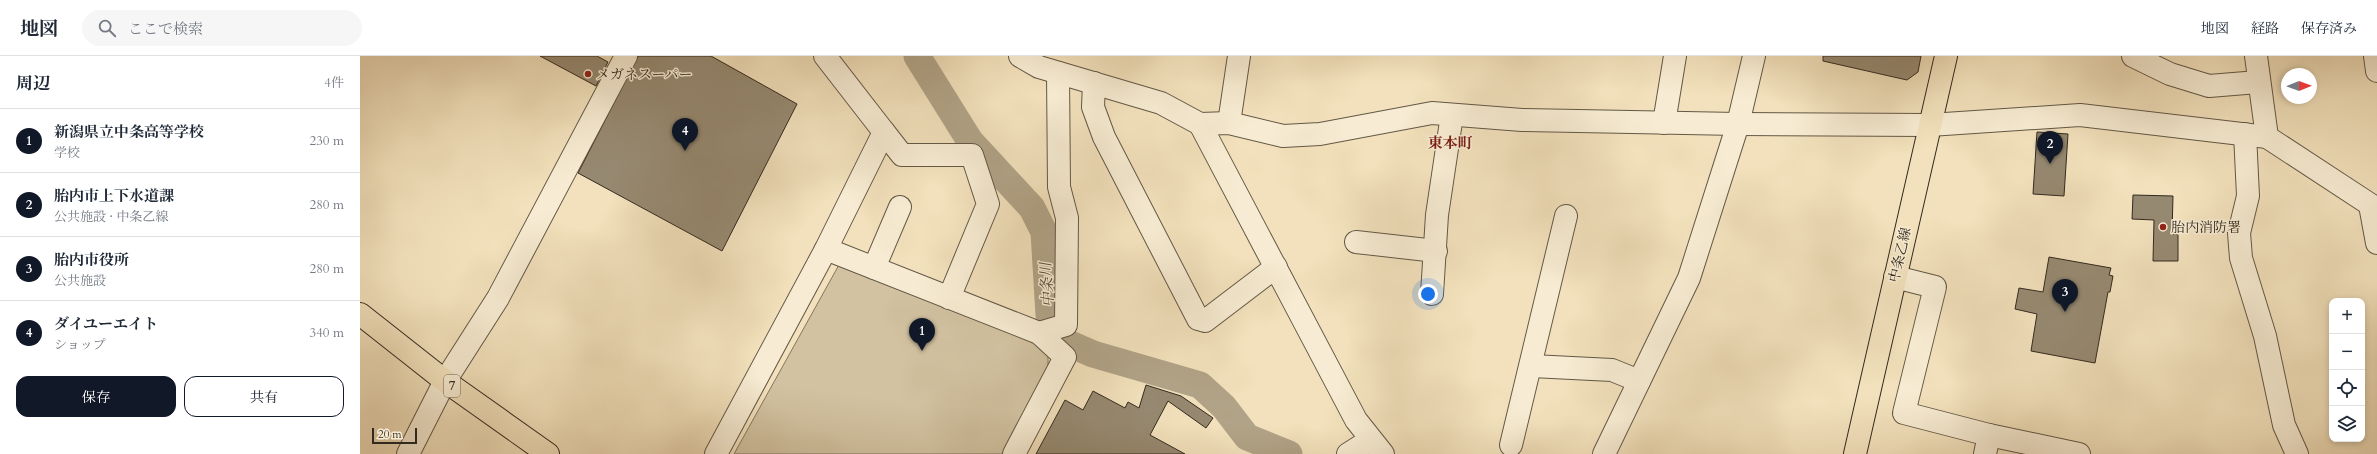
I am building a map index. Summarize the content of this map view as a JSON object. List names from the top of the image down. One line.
{"streets":{"main road":["中条乙線","7"]},"districts":["東本町"],"water":["中条川"],"places":["メガネスーパー","胎内消防署"],"scale_bar":"20 m","north":"right","page":{"header":"地図","search":"ここで検索","nav":["地図","経路","保存済み"],"heading":["周辺","4件"],"list":[{"mark":"1","name":"新潟県立中条高等学校","note":"学校","value":"230 m"},{"mark":"2","name":"胎内市上下水道課","note":"公共施設 · 中条乙線","value":"280 m"},{"mark":"3","name":"胎内市役所","note":"公共施設","value":"280 m"},{"mark":"4","name":"ダイユーエイト","note":"ショップ","value":"340 m"}],"pins":["4","2","3","1"],"map_buttons":["+","−"],"buttons":["保存","共有"],"scale":"20 m"}}
